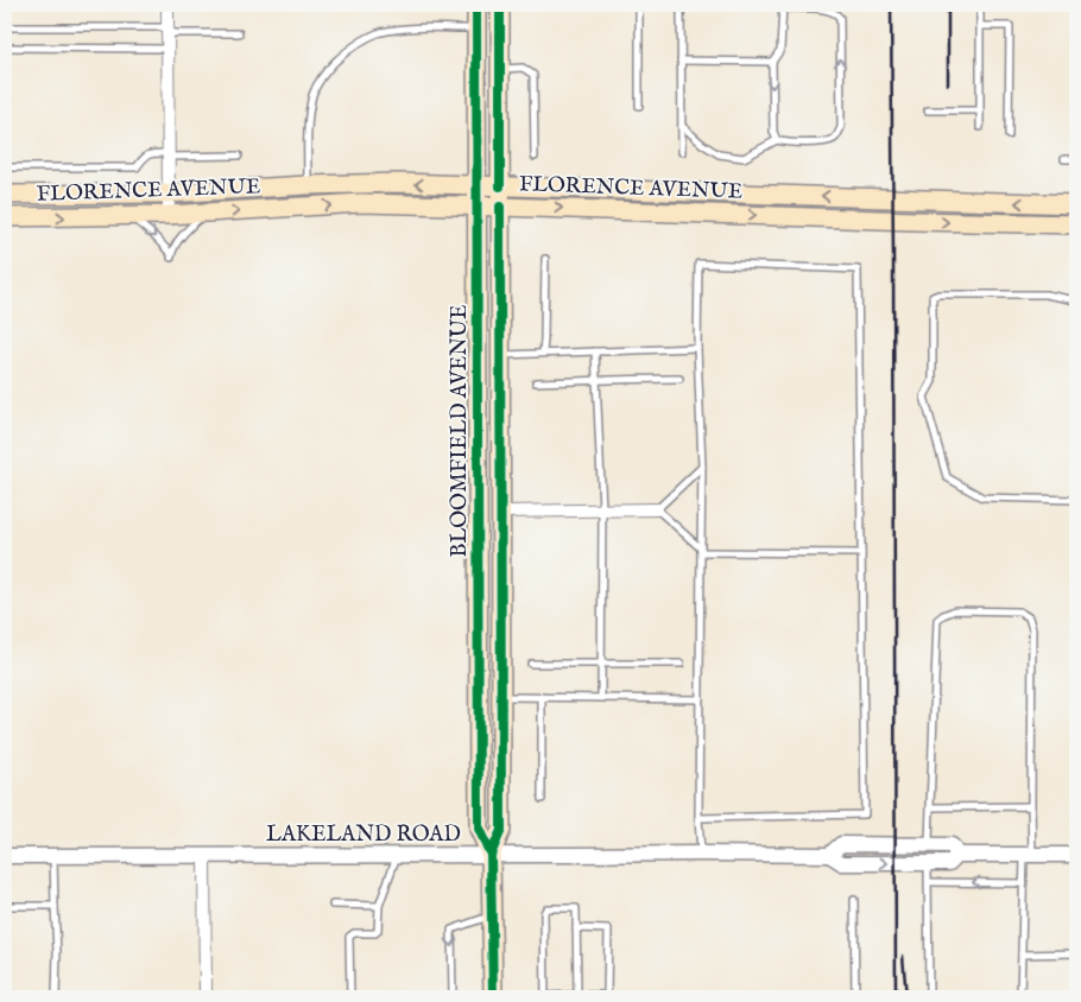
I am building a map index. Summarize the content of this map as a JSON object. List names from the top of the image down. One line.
{"streets":{"main road":["FLORENCE AVENUE","BLOOMFIELD AVENUE"],"street":["LAKELAND ROAD"]},"crossings":[["FLORENCE AVENUE","BLOOMFIELD AVENUE"],["BLOOMFIELD AVENUE","LAKELAND ROAD"]]}
